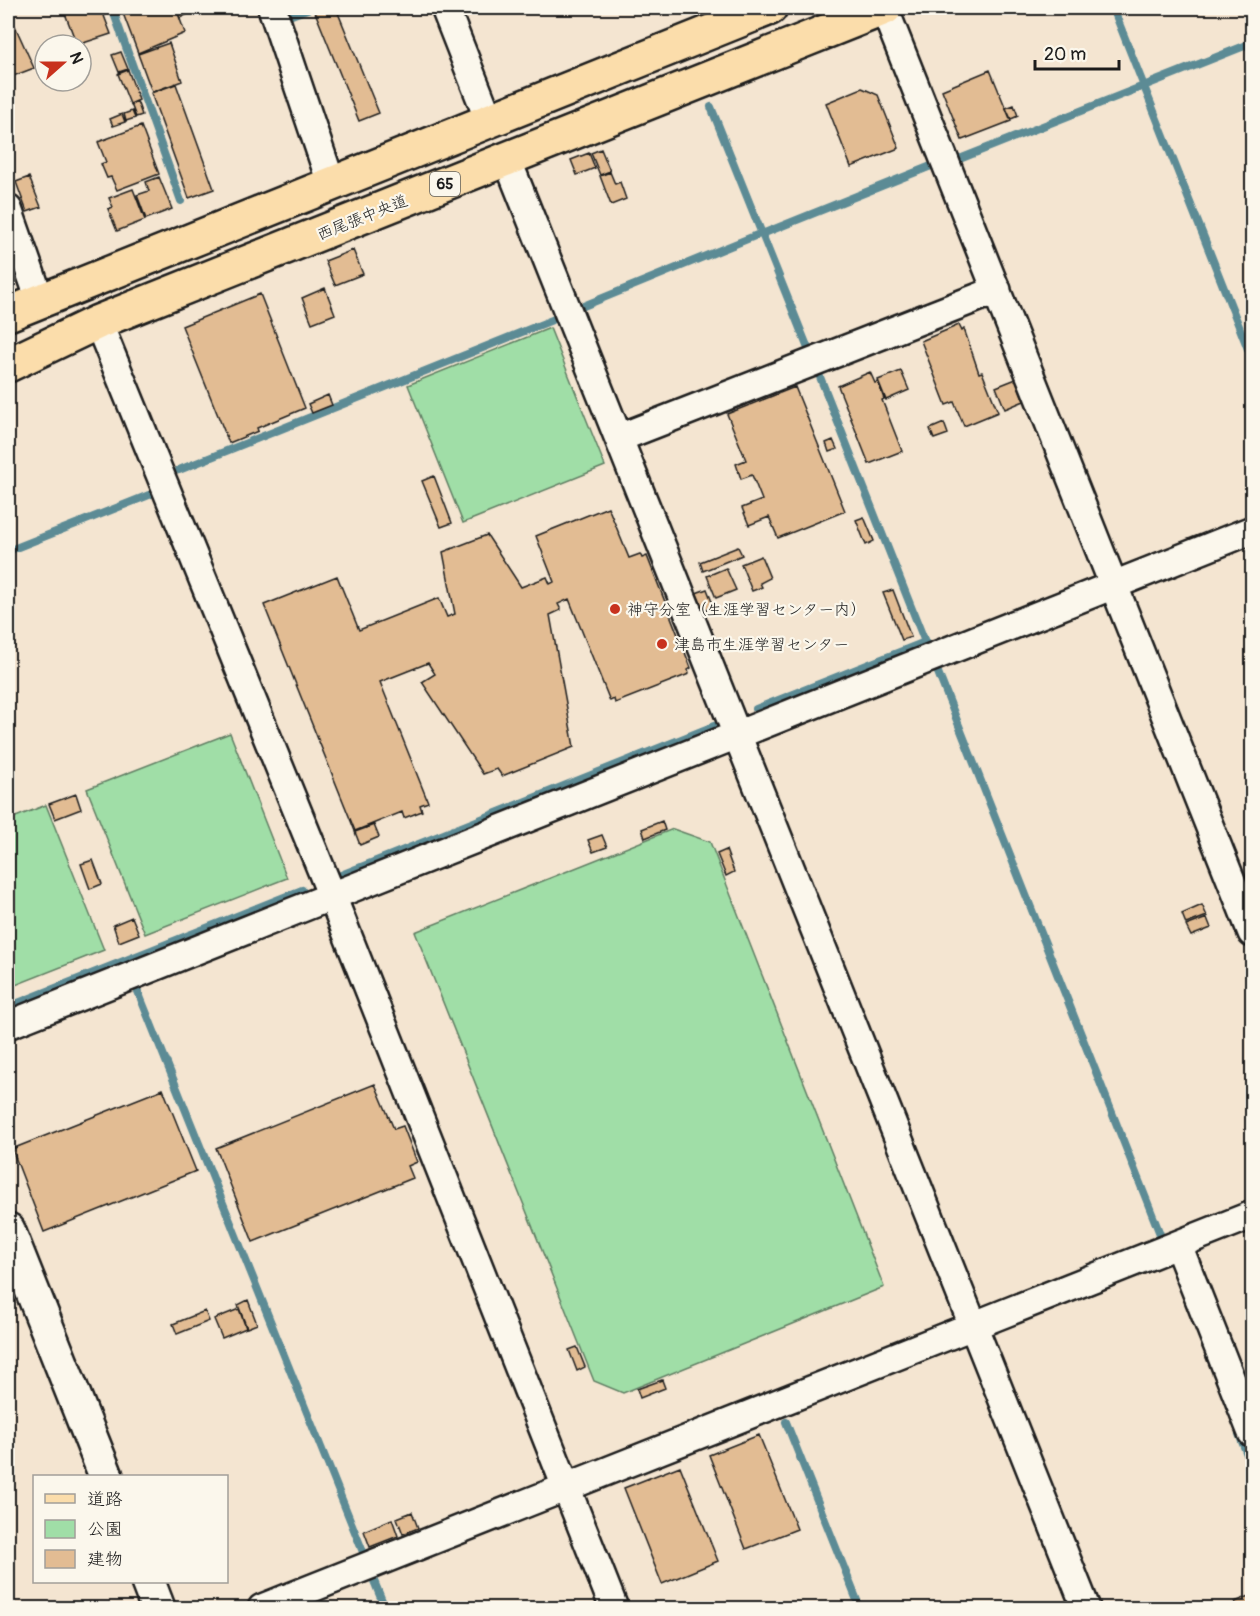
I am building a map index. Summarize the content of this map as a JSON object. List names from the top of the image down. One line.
{"streets":{"main road":["65","西尾張中央道"]},"places":["神守分室（生涯学習センター内）","津島市生涯学習センター"],"legend":["道路","公園","建物"],"scale_bar":"20 m","north":"right"}
